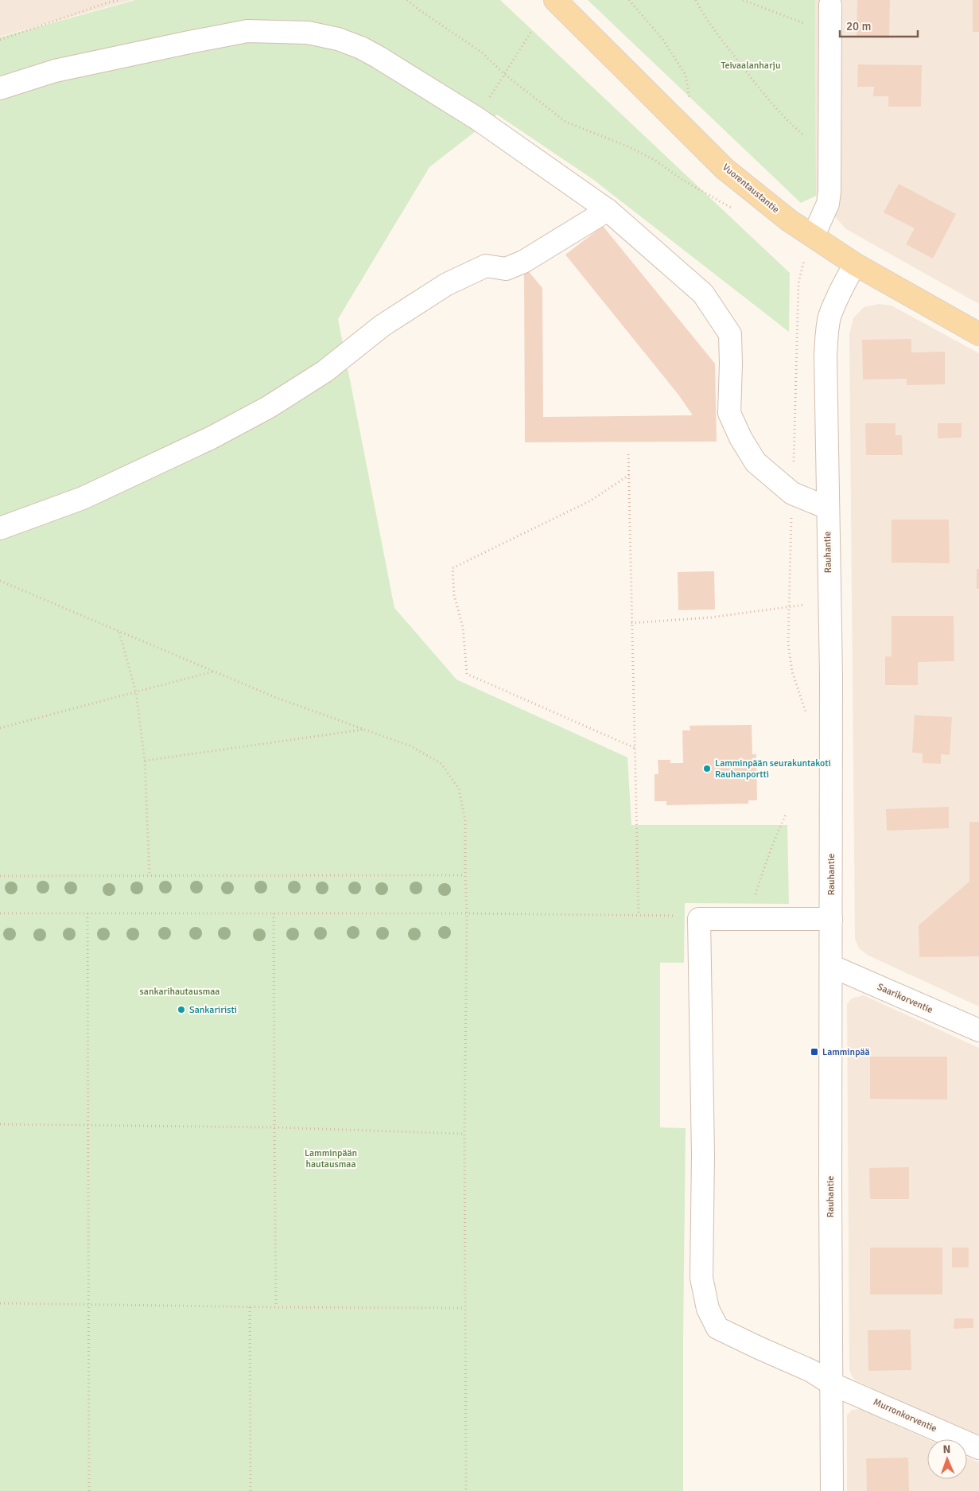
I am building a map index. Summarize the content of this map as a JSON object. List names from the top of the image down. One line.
{"streets":{"main road":["Vuorentaustantie"],"street":["Rauhantie","Saarikorventie","Murronkorventie"]},"crossings":[["Vuorentaustantie","Rauhantie"],["Rauhantie","Saarikorventie"],["Rauhantie","Murronkorventie"]],"parks":["Teivaalanharju","sankarihautausmaa","Lamminpään hautausmaa"],"places":{"other":["Lamminpään seurakuntakoti Rauhanportti","Sankariristi"],"transit":["Lamminpää"]},"scale_bar":"20 m","north":"top"}
